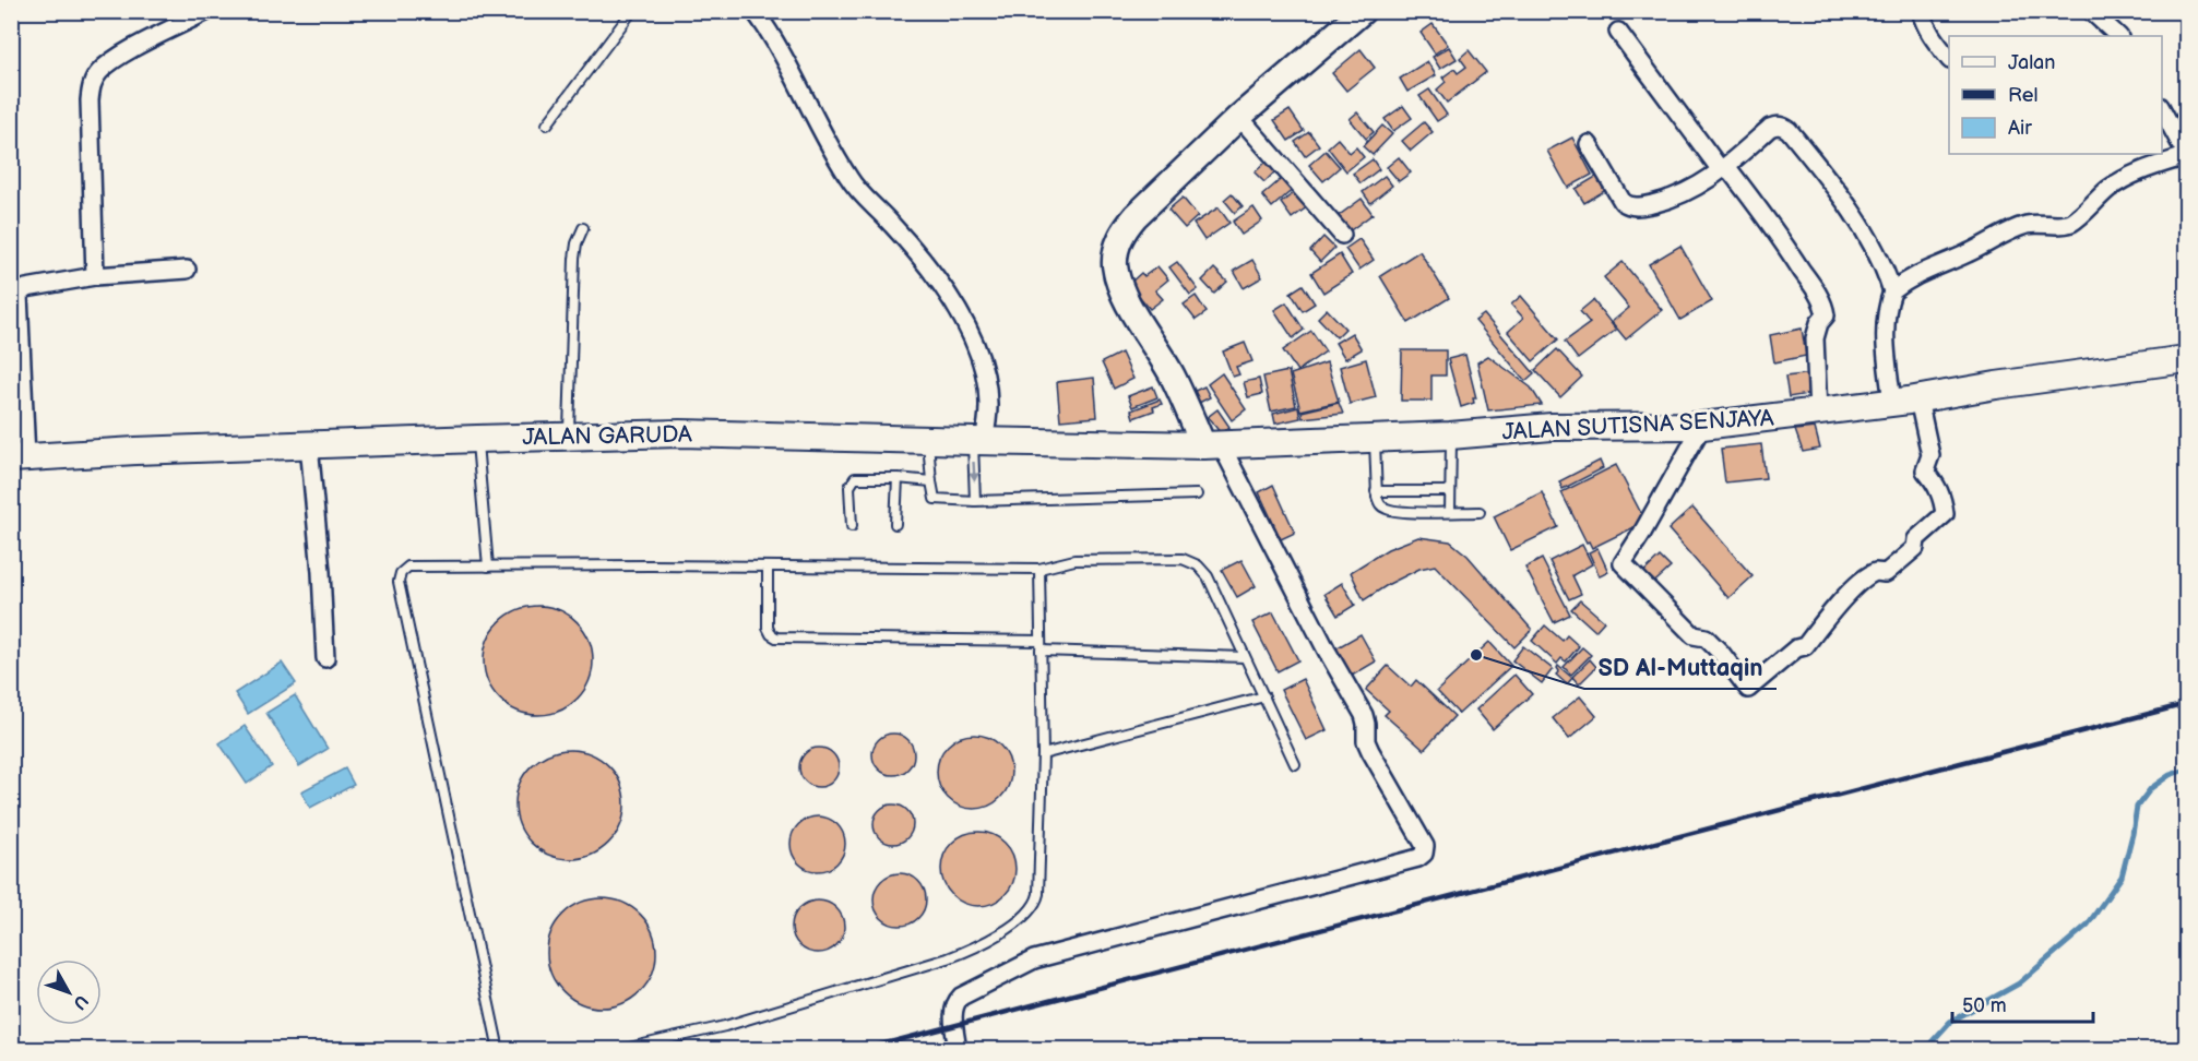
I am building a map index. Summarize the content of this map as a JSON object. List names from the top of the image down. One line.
{"streets":{"main road":["JALAN SUTISNA SENJAYA","JALAN GARUDA"]},"crossings":[["JALAN SUTISNA SENJAYA","JALAN GARUDA"]],"places":["SD Al-Muttaqin"],"legend":["Jalan","Rel","Air"],"scale_bar":"50 m","north":"bottom right"}
